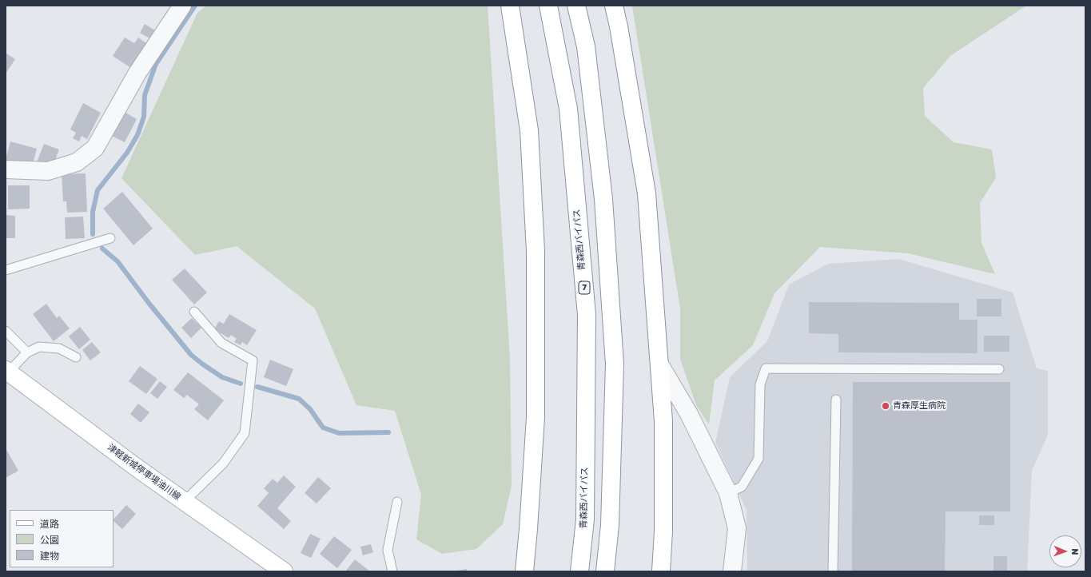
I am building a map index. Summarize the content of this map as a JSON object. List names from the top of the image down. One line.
{"streets":{"main road":["青森西バイパス","7","津軽新城停車場油川線"]},"places":["青森厚生病院"],"legend":["道路","公園","建物"],"north":"right"}
